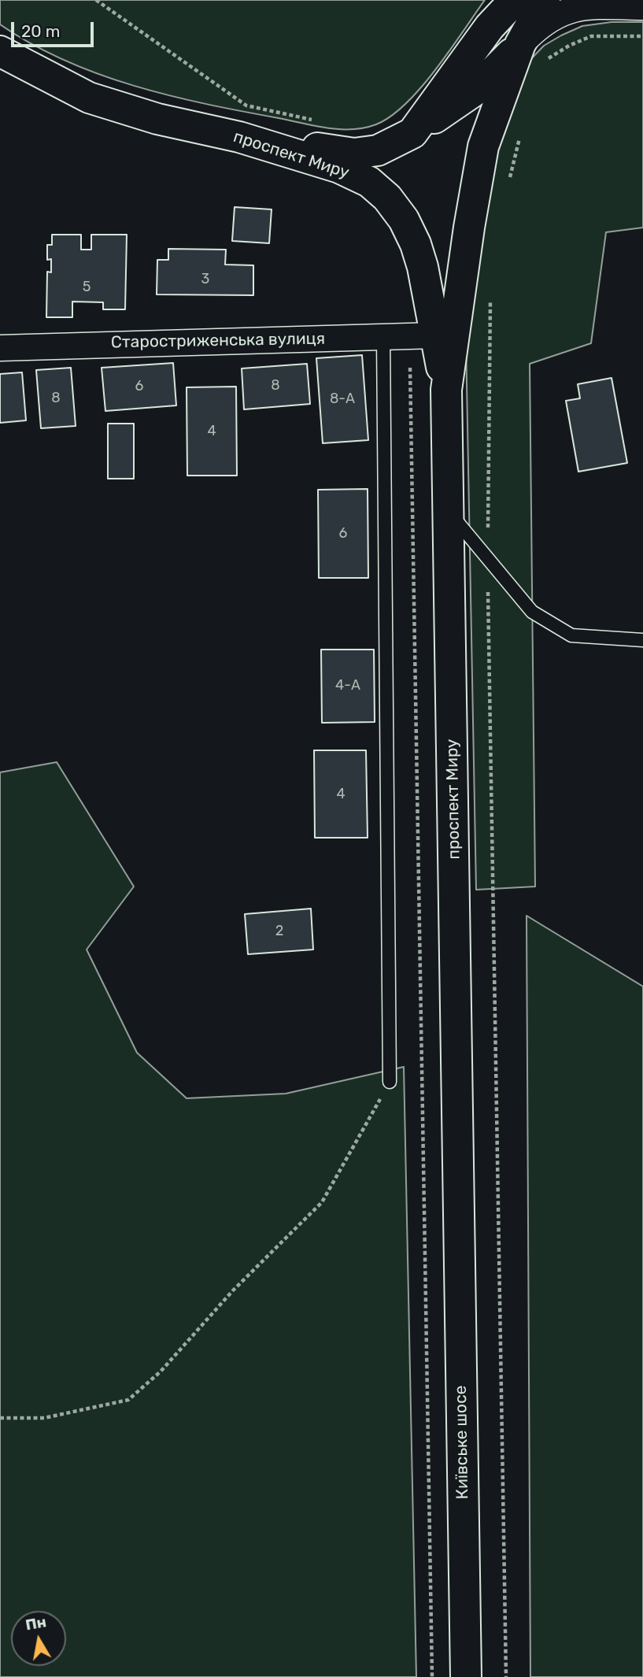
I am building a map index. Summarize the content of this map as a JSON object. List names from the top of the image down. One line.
{"streets":{"main road":["проспект Миру","Київське шосе"],"street":["Старостриженська вулиця"]},"crossings":[["проспект Миру","Старостриженська вулиця"],["проспект Миру","Київське шосе"]],"house_numbers":["3","5","8","6","8","8-А","4","6","4-А","4","2"],"scale_bar":"20 m","north":"top"}
